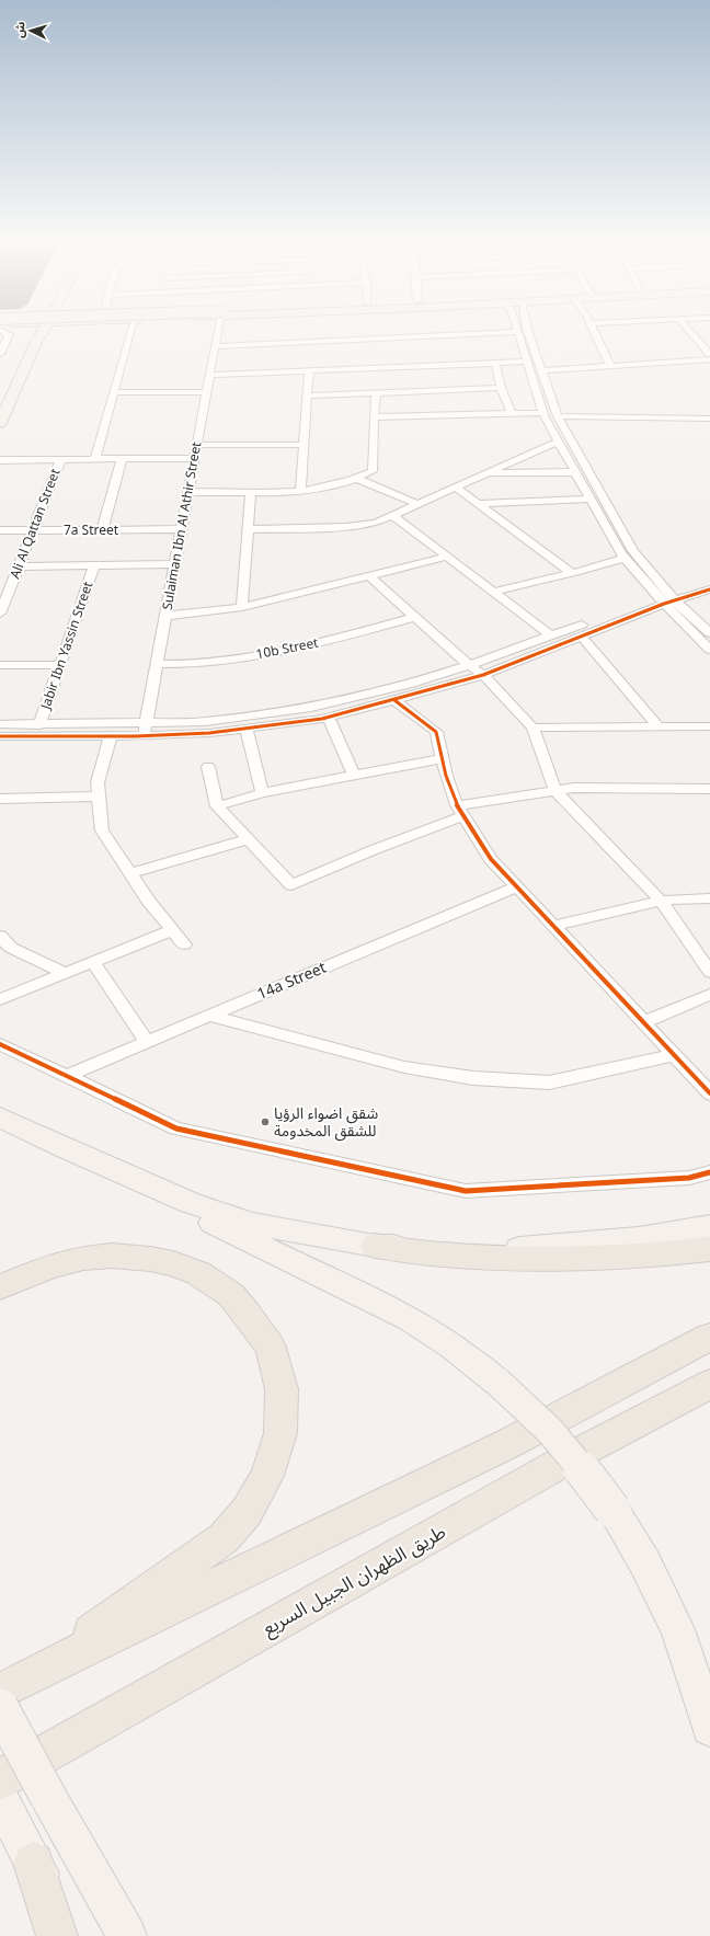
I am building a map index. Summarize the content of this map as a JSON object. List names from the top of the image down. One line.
{"streets":{"highway":["طريق الظهران الجبيل السريع"],"street":["Ali Al Qattan Street","Sulaiman Ibn Al Athir Street","7a Street","Jabir Ibn Yassin Street","10b Street","14a Street"]},"crossings":[["Ali Al Qattan Street","7a Street"],["Sulaiman Ibn Al Athir Street","7a Street"],["Sulaiman Ibn Al Athir Street","10b Street"]],"places":["شقق اضواء الرؤيا للشقق المخدومة"],"north":"left"}
